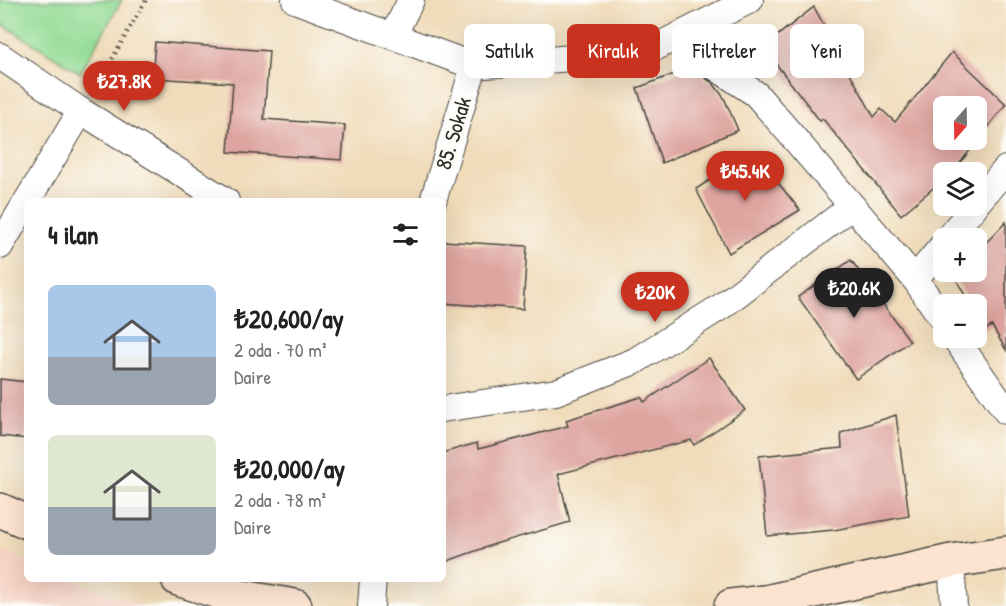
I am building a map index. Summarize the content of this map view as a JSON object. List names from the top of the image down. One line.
{"streets":{"street":["85. Sokak"]},"north":"bottom","page":{"chip":["Satılık","Kiralık","Filtreler","Yeni"],"price":["₺27.8K","₺45.4K","₺20.6K","₺20K"],"map_buttons":["+","−"],"heading":"4 ilan","list":[{"name":"₺20,600/ay","note":"2 oda · 70 m² · Daire"},{"name":"₺20,000/ay","note":"2 oda · 78 m² · Daire"}]}}
